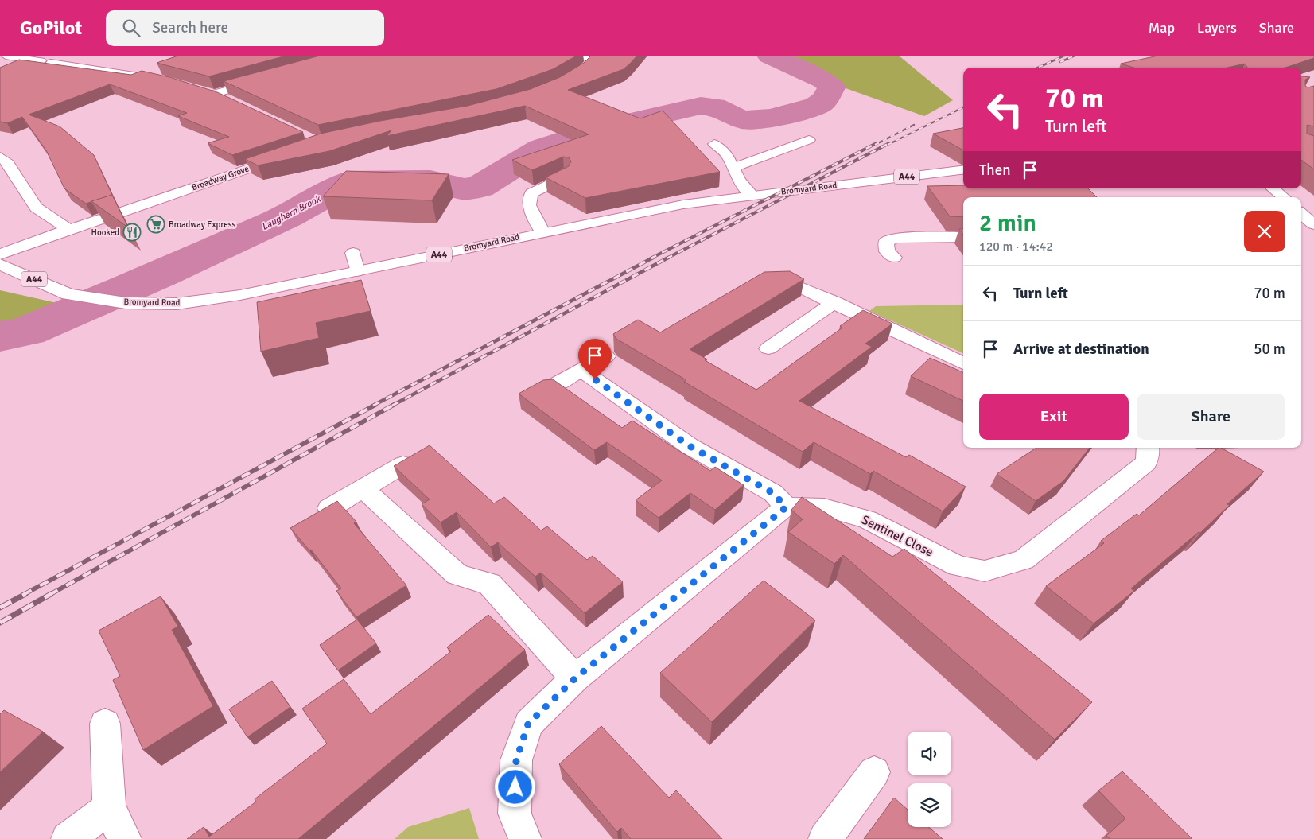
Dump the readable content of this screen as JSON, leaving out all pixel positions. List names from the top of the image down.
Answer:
{
  "streets": {
    "street": [
      "A44",
      "Broadway Grove",
      "Bromyard Road",
      "Sentinel Close"
    ]
  },
  "water": ["Laughern Brook"],
  "places": {
    "supermarket": ["Broadway Express"],
    "restaurant": ["Hooked"]
  },
  "page": {
    "header": "GoPilot",
    "search": "Search here",
    "nav": ["Map", "Layers", "Share"],
    "turn": ["70 m", "Turn left"],
    "then": "Then",
    "heading": ["2 min", "120 m · 14:42"],
    "list": [
      {
        "name": "Turn left",
        "value": "70 m"
      },
      {
        "name": "Arrive at destination",
        "value": "50 m"
      }
    ],
    "buttons": ["Exit", "Share"]
  }
}
